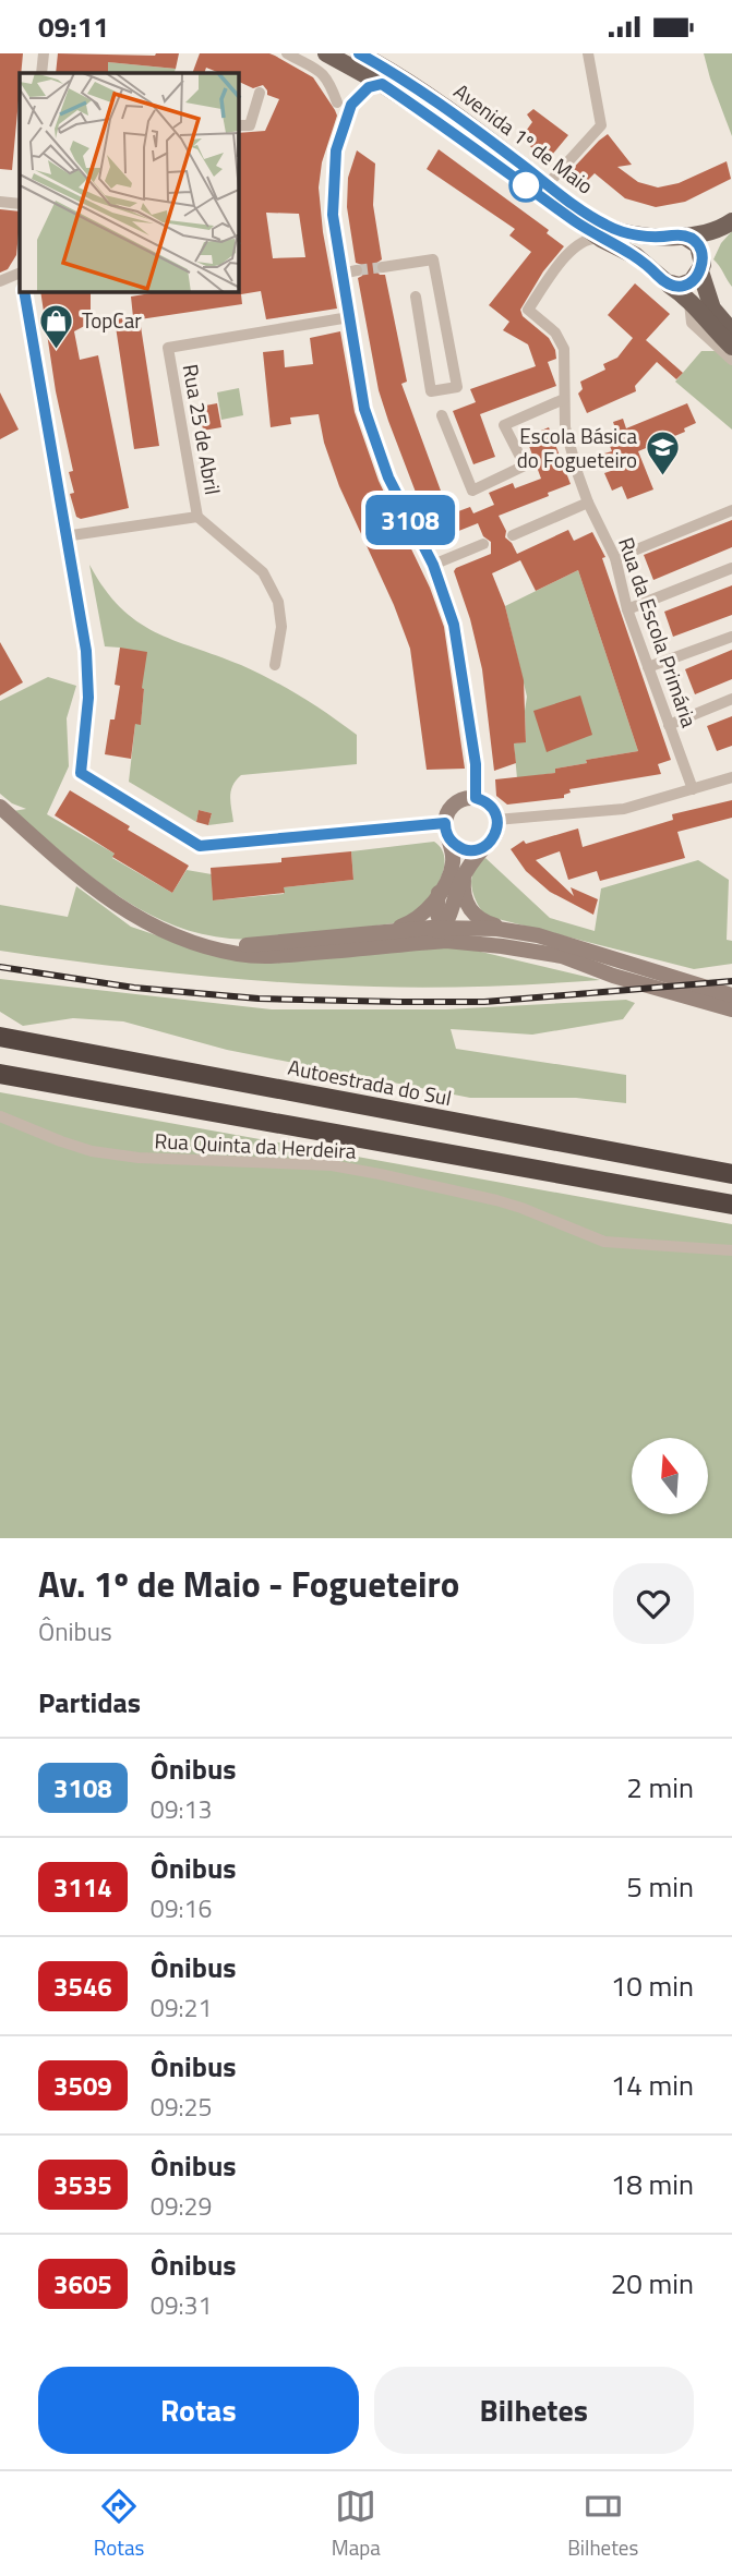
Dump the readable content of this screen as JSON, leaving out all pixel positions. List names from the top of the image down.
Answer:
{
  "streets": {
    "highway": ["Autoestrada do Sul"],
    "main road": ["Avenida 1º de Maio"],
    "street": ["Rua 25 de Abril", "Rua da Escola Primária", "Rua Quinta da Herdeira"]
  },
  "places": {
    "shop": ["TopCar"],
    "school or university": ["Escola Básica do Fogueteiro"]
  },
  "lines": ["bus line 3108"],
  "north": "top",
  "page": {
    "status": "09:11",
    "on_map": "3108",
    "heading": [
      ["Av. 1º de Maio - Fogueteiro", "Ônibus"],
      "Partidas"
    ],
    "list": [
      {
        "mark": "3108",
        "name": "Ônibus",
        "note": "09:13",
        "value": "2 min"
      },
      {
        "mark": "3114",
        "name": "Ônibus",
        "note": "09:16",
        "value": "5 min"
      },
      {
        "mark": "3546",
        "name": "Ônibus",
        "note": "09:21",
        "value": "10 min"
      },
      {
        "mark": "3509",
        "name": "Ônibus",
        "note": "09:25",
        "value": "14 min"
      },
      {
        "mark": "3535",
        "name": "Ônibus",
        "note": "09:29",
        "value": "18 min"
      },
      {
        "mark": "3605",
        "name": "Ônibus",
        "note": "09:31",
        "value": "20 min"
      }
    ],
    "buttons": ["Rotas", "Bilhetes"],
    "tabs": ["Rotas", "Mapa", "Bilhetes"]
  }
}
